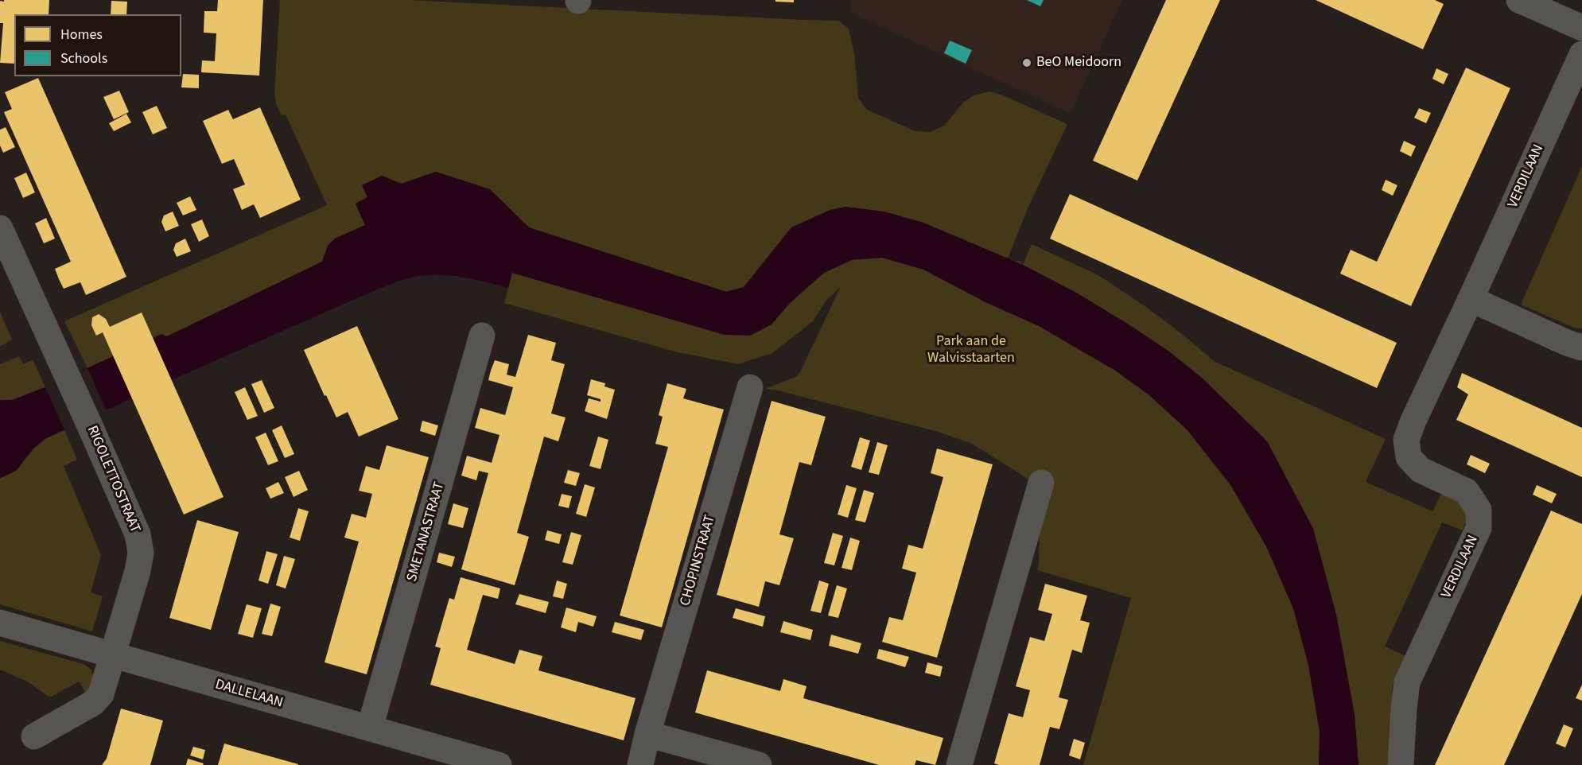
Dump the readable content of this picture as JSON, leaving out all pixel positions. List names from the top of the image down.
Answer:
{
  "streets": {
    "street": [
      "VERDILAAN",
      "RIGOLETTOSTRAAT",
      "SMETANASTRAAT",
      "CHOPINSTRAAT",
      "DALLELAAN"
    ]
  },
  "crossings": [
    ["RIGOLETTOSTRAAT", "DALLELAAN"],
    ["SMETANASTRAAT", "DALLELAAN"]
  ],
  "parks": ["Park aan de Walvisstaarten"],
  "places": ["BeO Meidoorn"],
  "legend": ["Homes", "Schools"]
}
